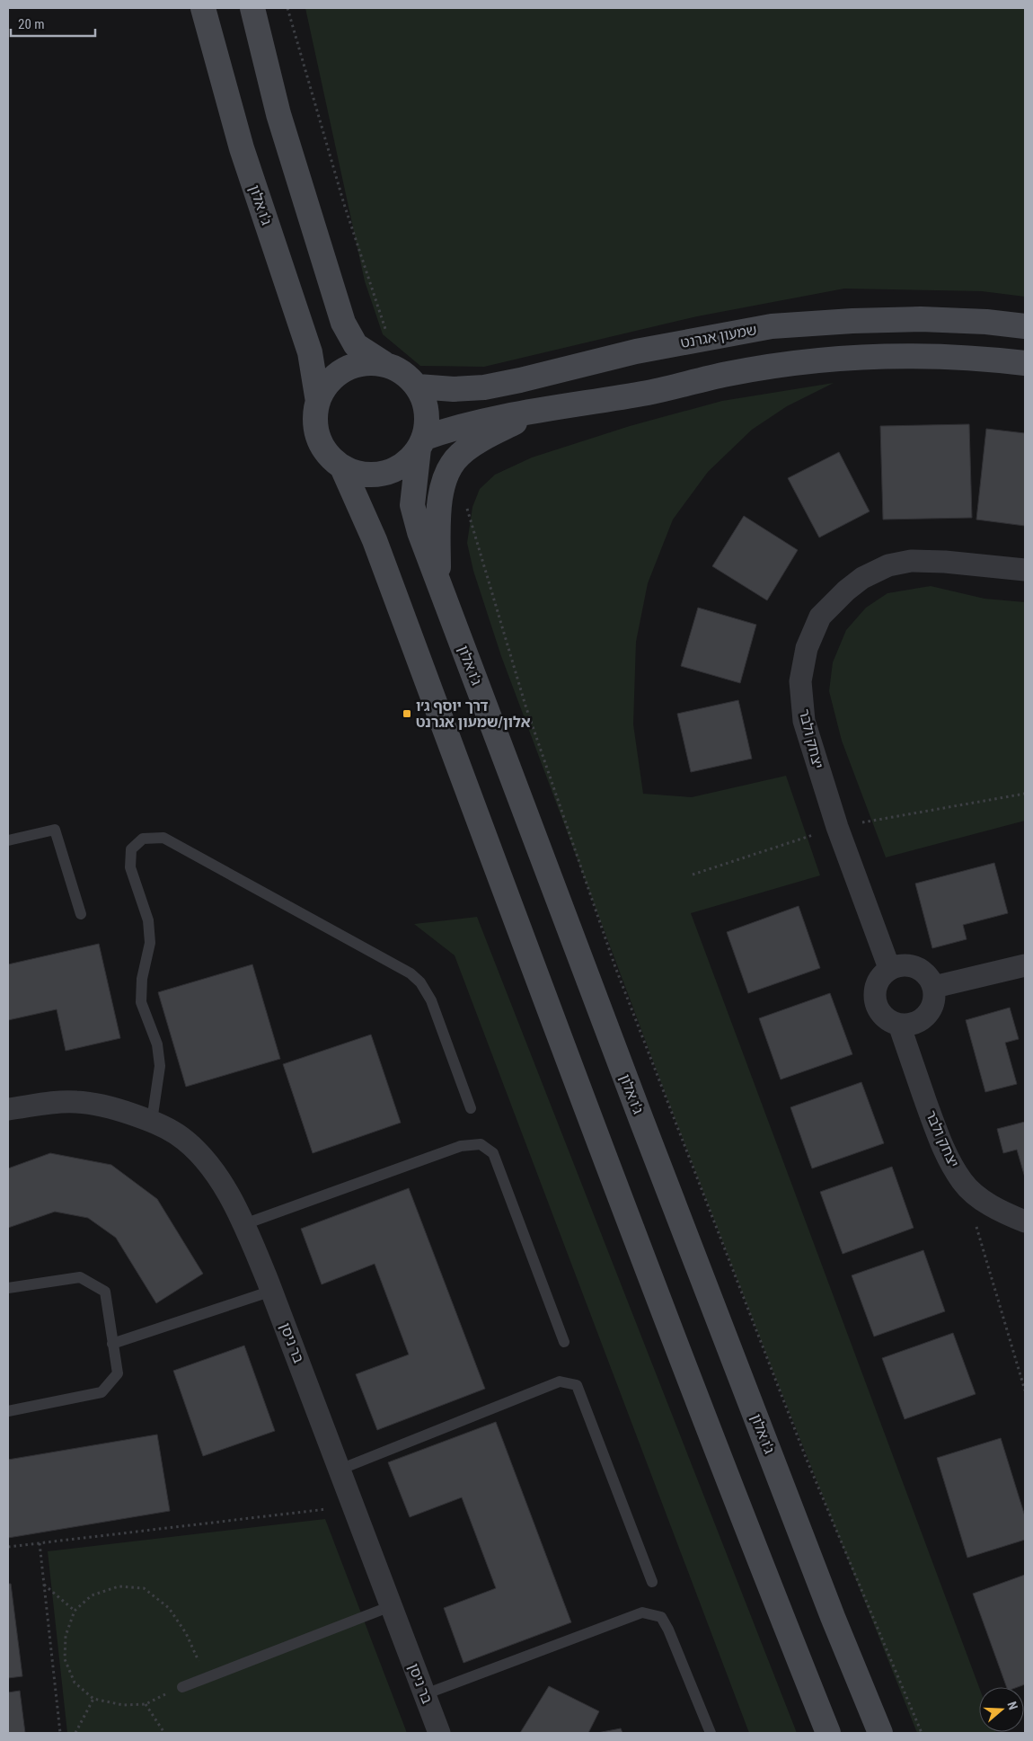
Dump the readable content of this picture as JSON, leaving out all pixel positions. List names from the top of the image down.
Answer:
{
  "streets": {
    "main road": ["ג'ו אלון", "שמעון אגרנט"],
    "street": ["יצחק ולבר", "בר ניסן"]
  },
  "crossings": [
    ["ג'ו אלון", "שמעון אגרנט"]
  ],
  "places": {
    "transit": ["דרך יוסף ג׳ו אלון/שמעון אגרנט"]
  },
  "scale_bar": "20 m",
  "north": "right"
}
